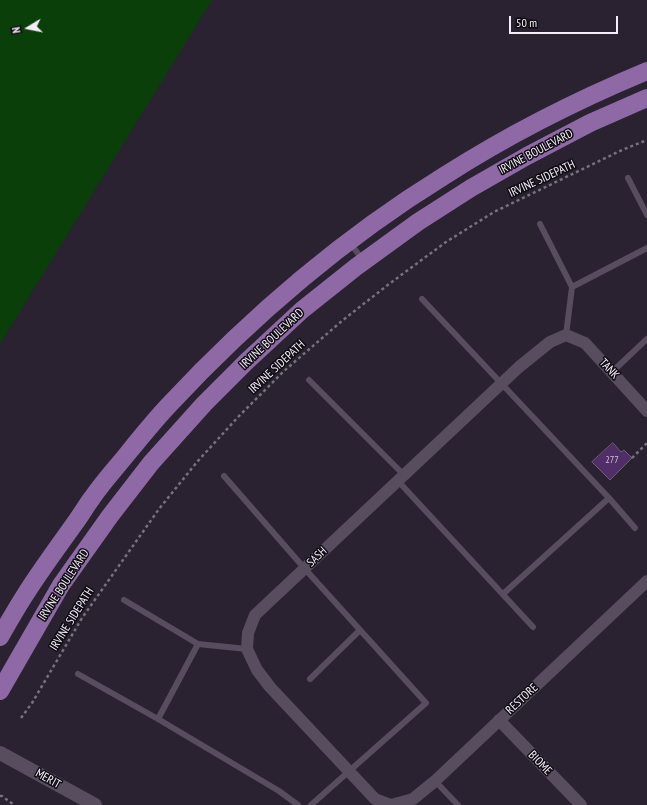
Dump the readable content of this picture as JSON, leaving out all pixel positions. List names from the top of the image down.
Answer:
{
  "streets": {
    "main road": ["IRVINE BOULEVARD"],
    "street": [
      "TANK",
      "SASH",
      "RESTORE",
      "BIOME",
      "MERIT"
    ],
    "path": ["IRVINE SIDEPATH"]
  },
  "crossings": [
    ["TANK", "SASH"],
    ["RESTORE", "BIOME"]
  ],
  "house_numbers": ["277"],
  "scale_bar": "50 m",
  "north": "left"
}
